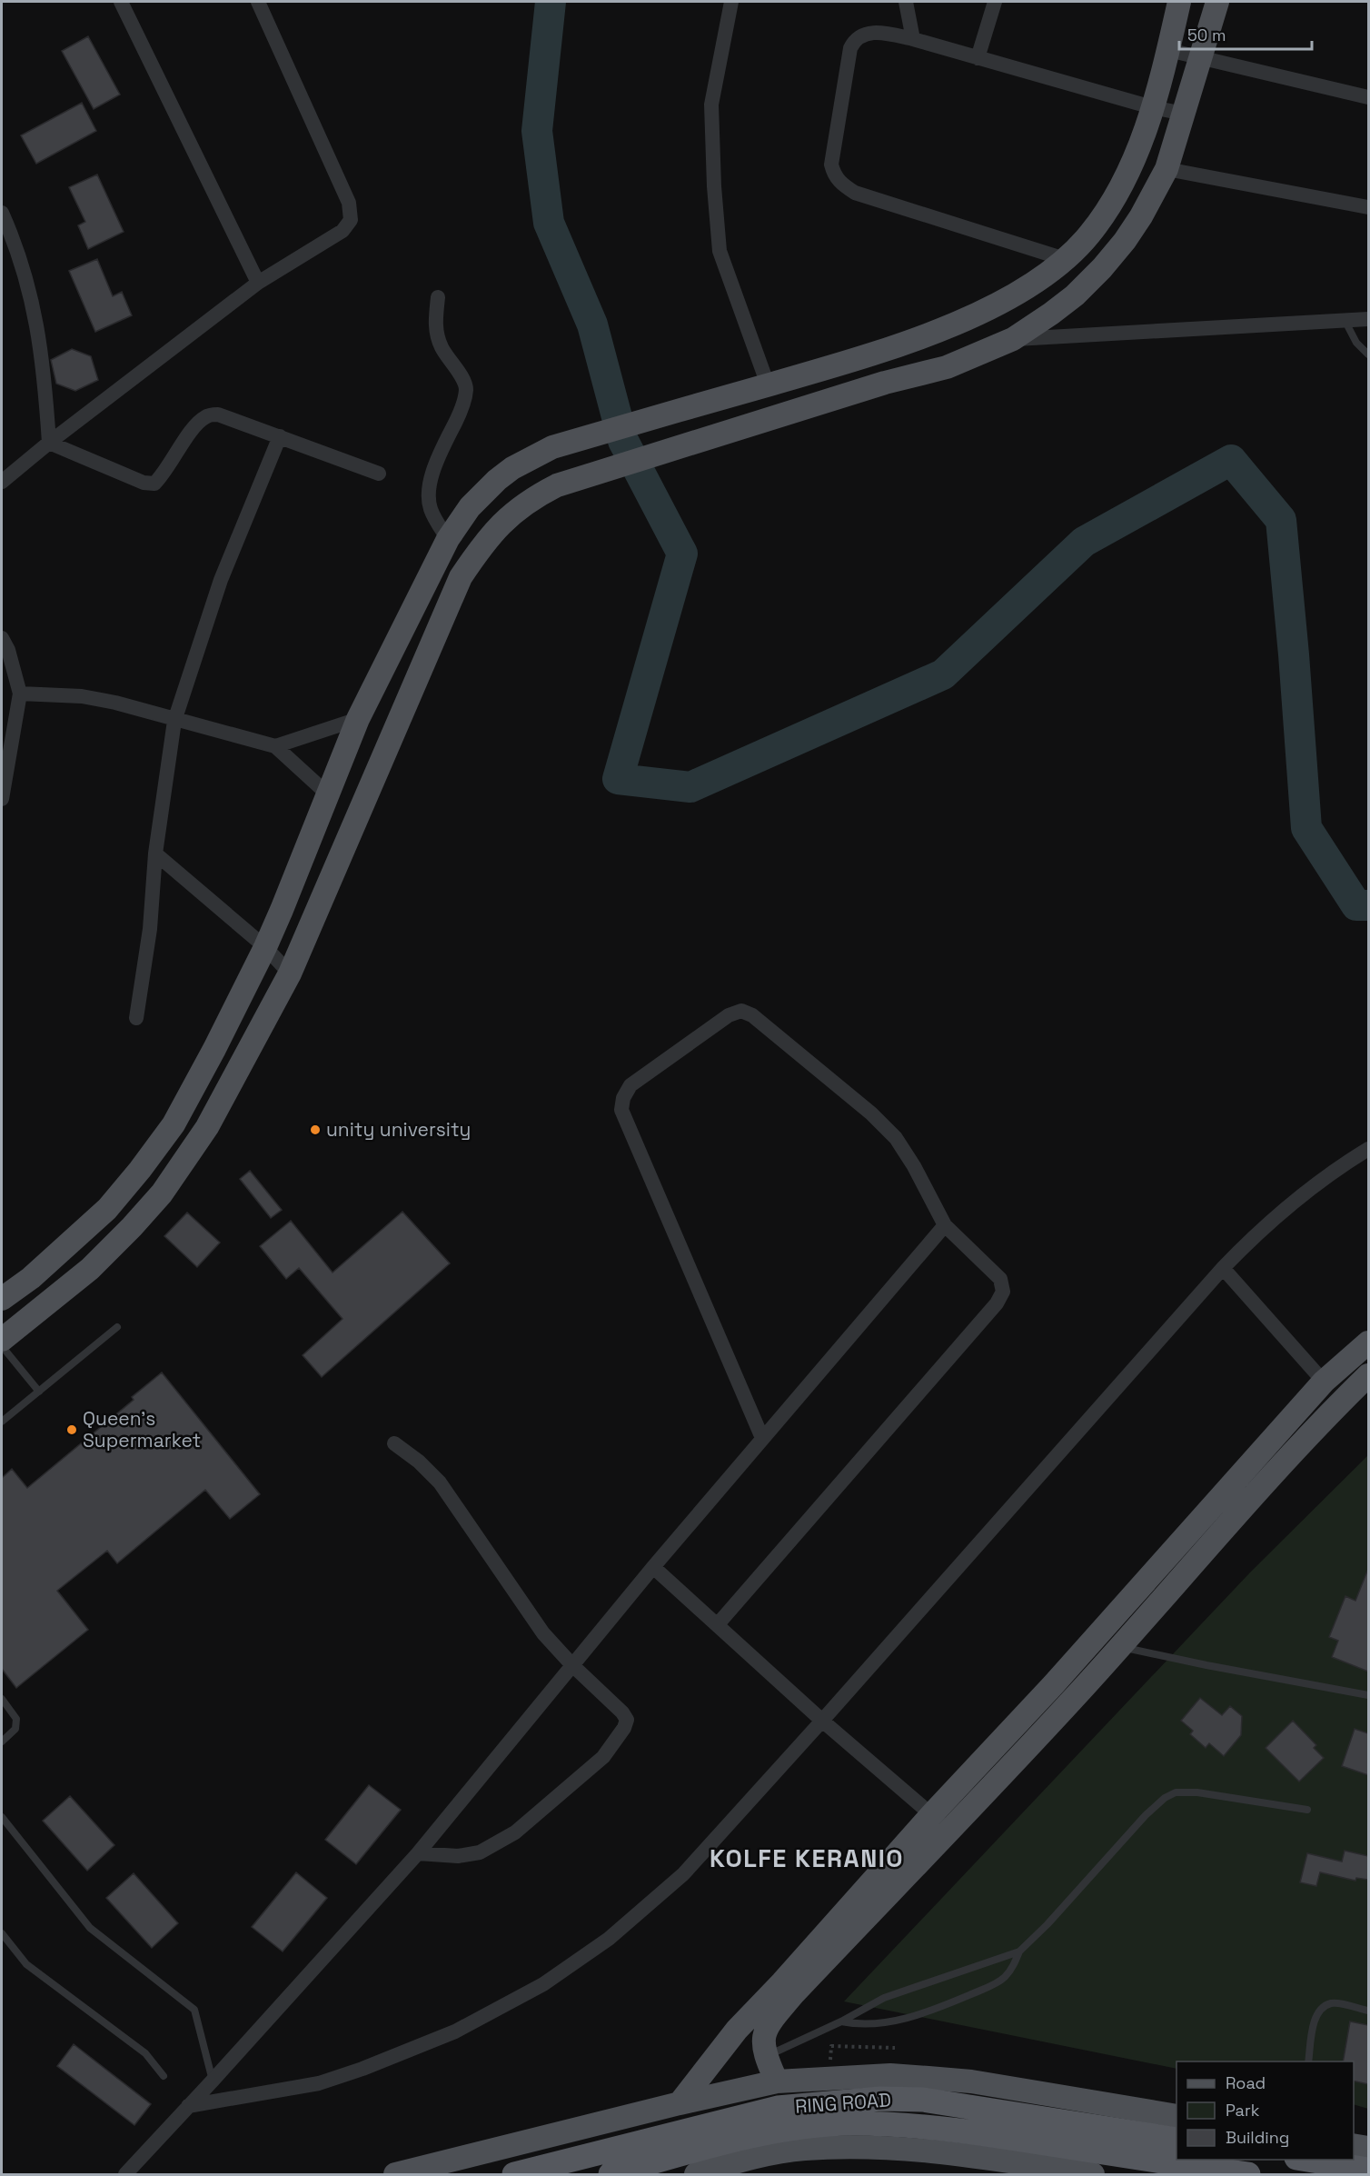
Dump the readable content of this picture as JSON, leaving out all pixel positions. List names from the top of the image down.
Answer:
{
  "streets": {
    "highway": ["RING ROAD"]
  },
  "districts": ["KOLFE KERANIO"],
  "places": ["unity university", "Queen's Supermarket"],
  "legend": ["Road", "Park", "Building"],
  "scale_bar": "50 m"
}
